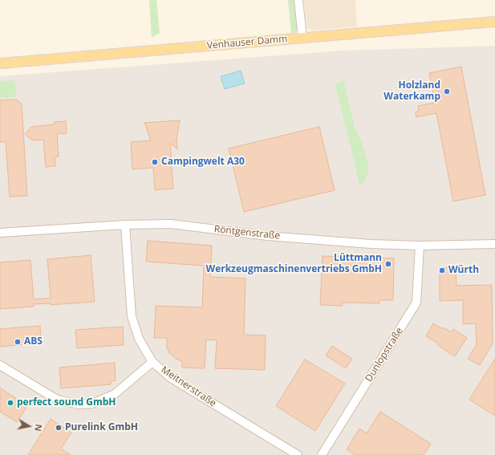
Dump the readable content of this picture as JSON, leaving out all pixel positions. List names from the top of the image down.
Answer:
{
  "streets": {
    "main road": ["Venhauser Damm"],
    "street": ["Röntgenstraße", "Dunlopstraße", "Meitnerstraße"]
  },
  "crossings": [
    ["Röntgenstraße", "Dunlopstraße"],
    ["Röntgenstraße", "Meitnerstraße"]
  ],
  "places": [
    "Holzland Waterkamp",
    "Campingwelt A30",
    "Lüttmann Werkzeugmaschinenvertriebs GmbH",
    "Würth",
    "ABS",
    "perfect sound GmbH",
    "Purelink GmbH"
  ],
  "north": "right"
}
